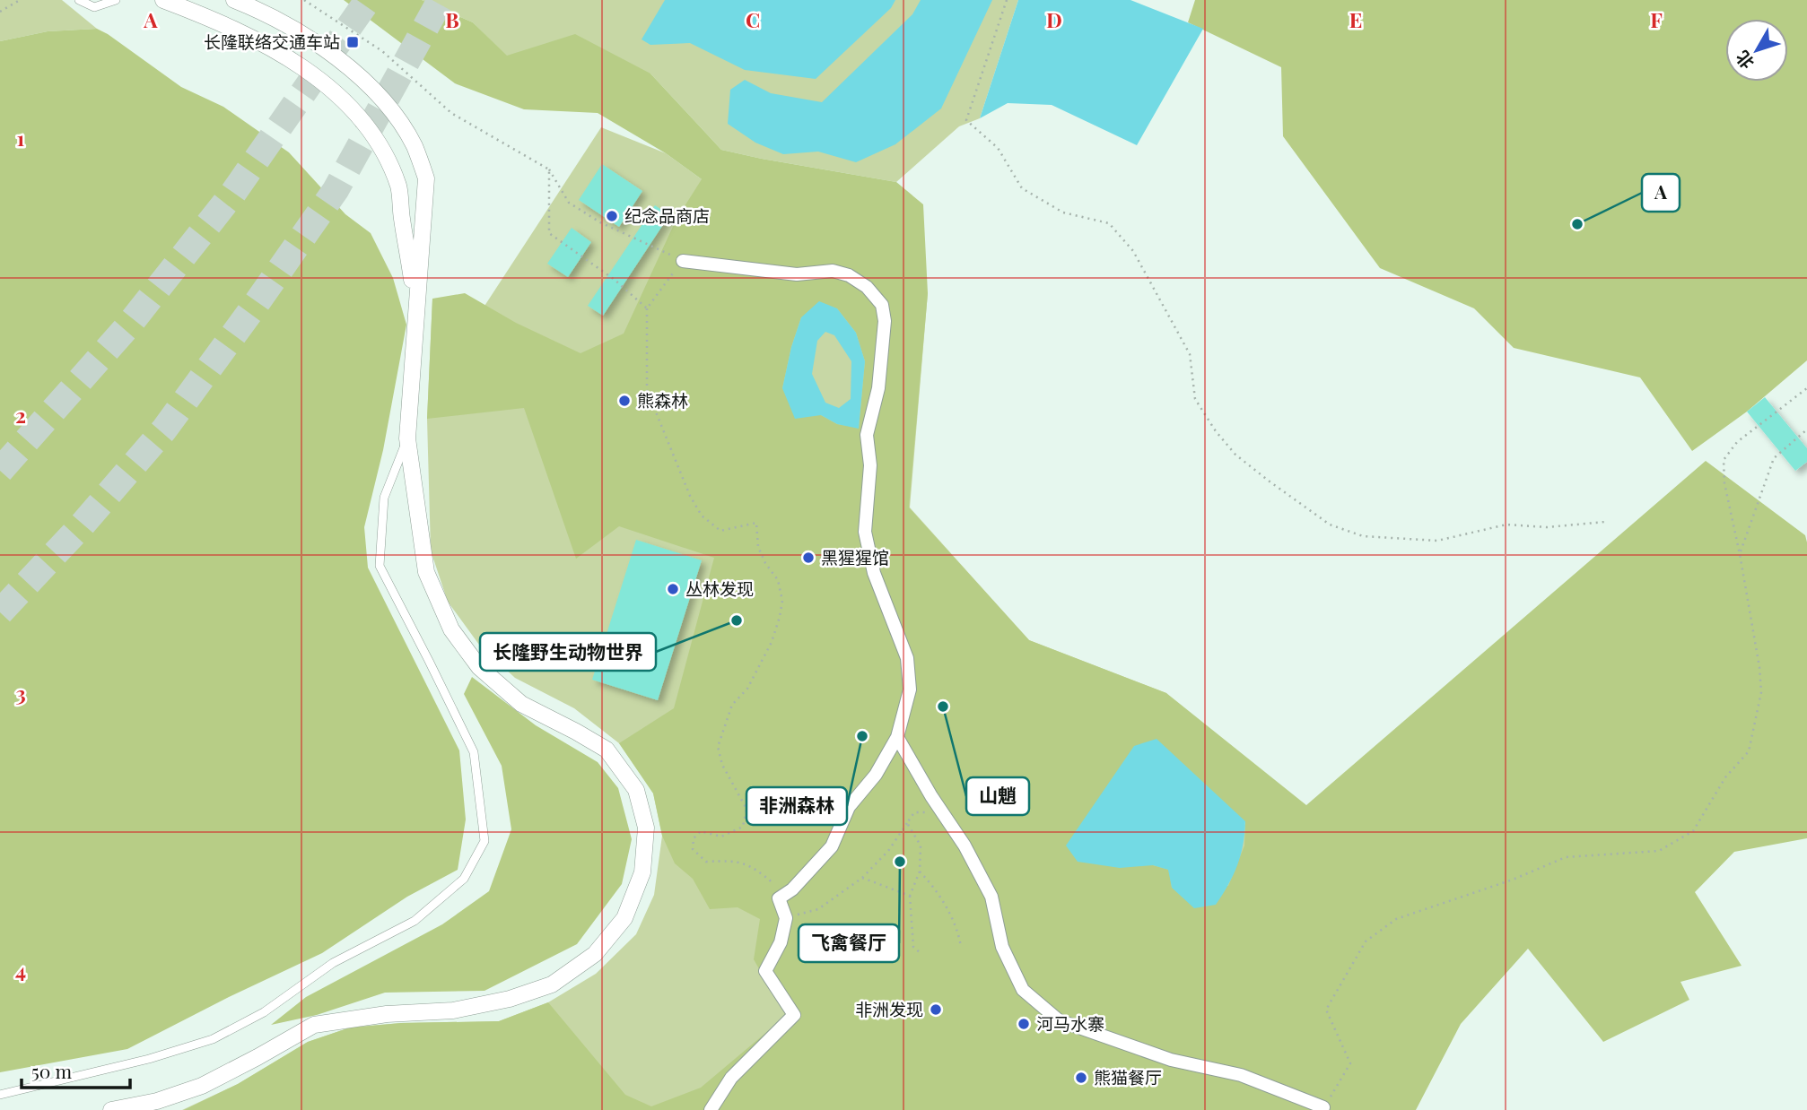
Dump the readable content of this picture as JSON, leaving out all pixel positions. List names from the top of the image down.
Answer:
{
  "places": {
    "transit": ["长隆联络交通车站"],
    "other": [
      "纪念品商店",
      "A",
      "熊森林",
      "黑猩猩馆",
      "丛林发现",
      "长隆野生动物世界",
      "山魈",
      "非洲森林",
      "飞禽餐厅",
      "非洲发现",
      "河马水寨",
      "熊猫餐厅"
    ]
  },
  "scale_bar": "50 m",
  "north": "bottom left",
  "grid": {
    "columns": [
      "A",
      "B",
      "C",
      "D",
      "E",
      "F"
    ],
    "rows": [
      "1",
      "2",
      "3",
      "4"
    ]
  }
}
